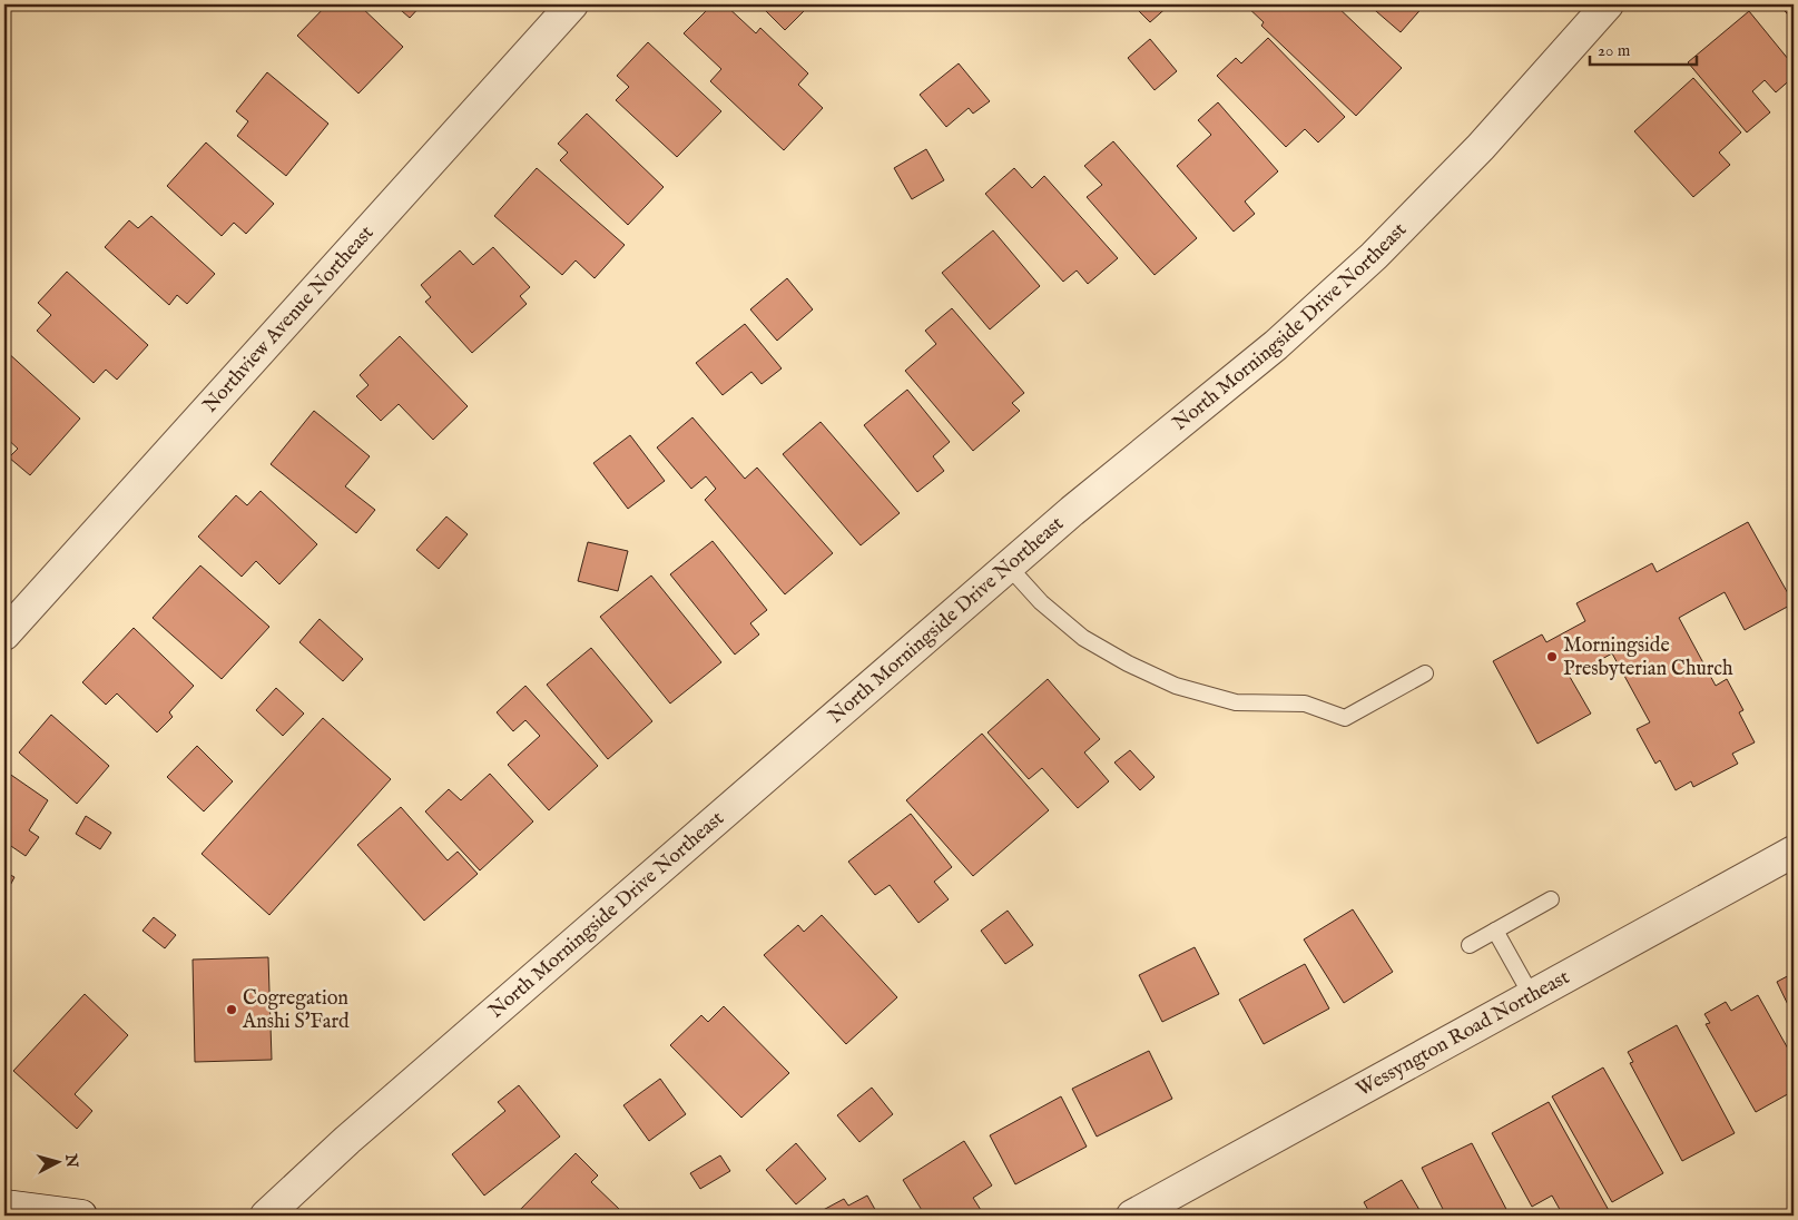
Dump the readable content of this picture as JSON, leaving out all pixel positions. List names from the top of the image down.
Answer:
{
  "streets": {
    "street": ["Northview Avenue Northeast", "North Morningside Drive Northeast", "Wessyngton Road Northeast"]
  },
  "places": ["Morningside Presbyterian Church", "Cogregation Anshi S'Fard"],
  "scale_bar": "20 m",
  "north": "right"
}
